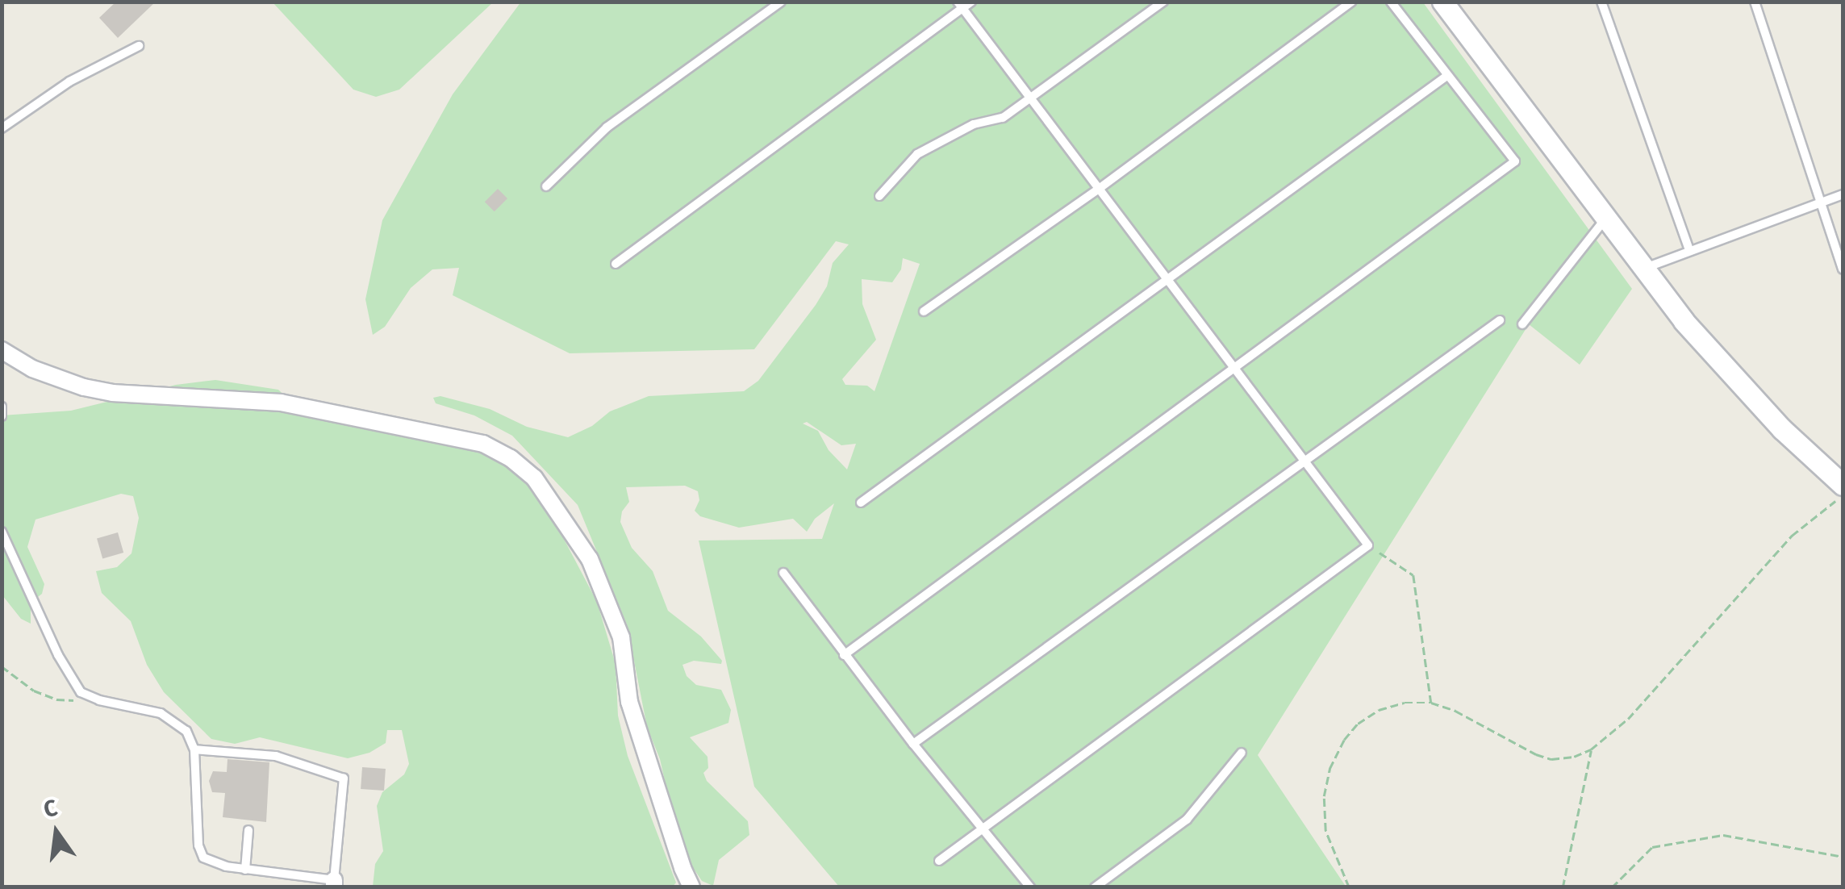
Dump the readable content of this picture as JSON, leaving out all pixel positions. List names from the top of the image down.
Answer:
{
  "north": "top"
}
